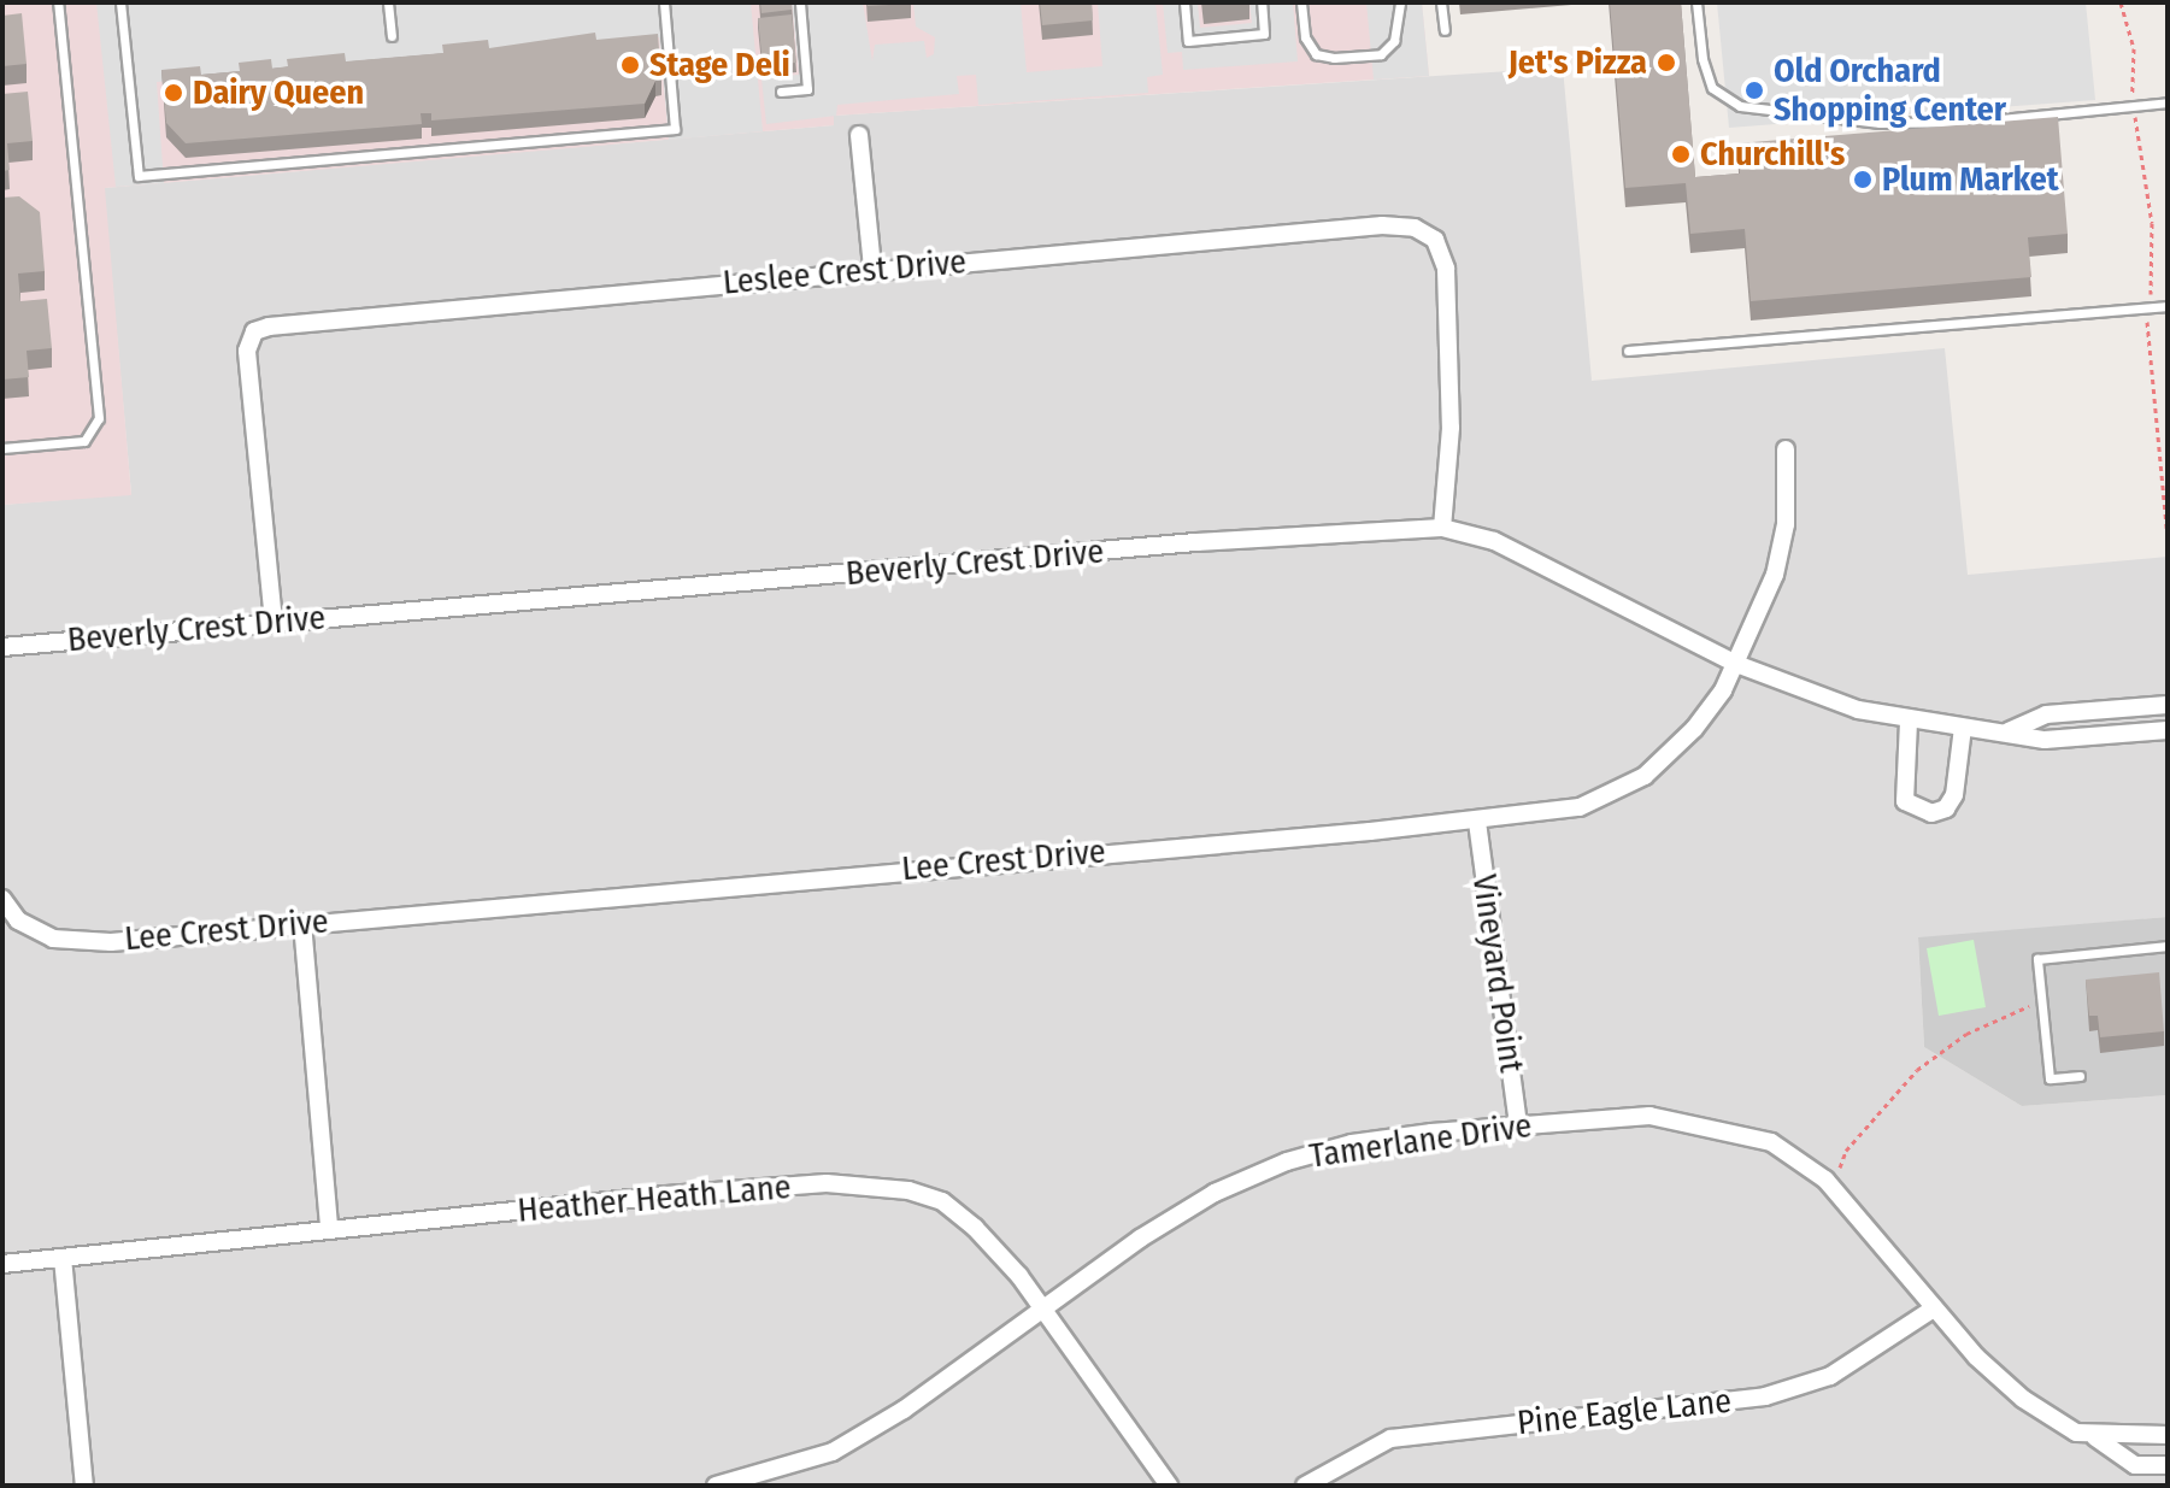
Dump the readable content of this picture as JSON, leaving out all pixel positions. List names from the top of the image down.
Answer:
{
  "streets": {
    "street": [
      "Leslee Crest Drive",
      "Beverly Crest Drive",
      "Lee Crest Drive",
      "Vineyard Point",
      "Tamerlane Drive",
      "Heather Heath Lane",
      "Pine Eagle Lane"
    ]
  },
  "crossings": [
    ["Leslee Crest Drive", "Beverly Crest Drive"],
    ["Beverly Crest Drive", "Lee Crest Drive"],
    ["Lee Crest Drive", "Vineyard Point"],
    ["Vineyard Point", "Tamerlane Drive"],
    ["Tamerlane Drive", "Heather Heath Lane"],
    ["Tamerlane Drive", "Pine Eagle Lane"]
  ],
  "places": [
    "Jet's Pizza",
    "Stage Deli",
    "Old Orchard Shopping Center",
    "Dairy Queen",
    "Churchill's",
    "Plum Market"
  ]
}
